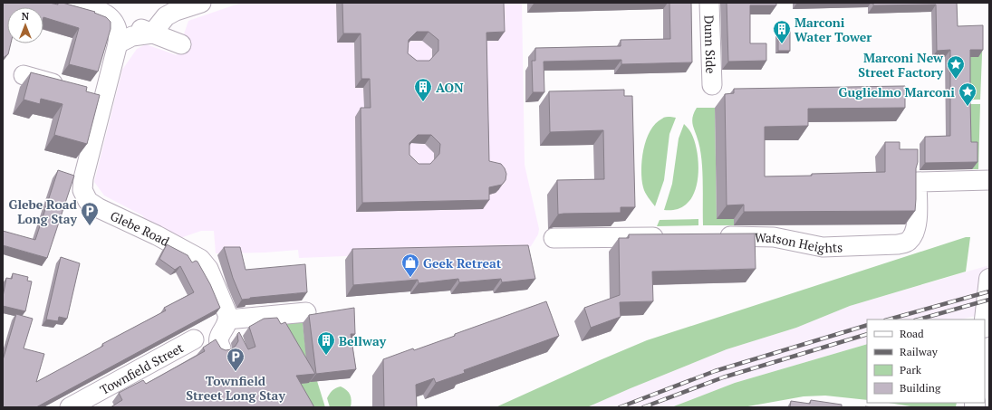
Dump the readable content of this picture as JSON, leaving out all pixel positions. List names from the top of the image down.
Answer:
{
  "streets": {
    "street": [
      "Dunn Side",
      "Glebe Road",
      "Watson Heights",
      "Townfield Street"
    ]
  },
  "places": {
    "building": ["Marconi Water Tower", "AON", "Bellway"],
    "place": ["Marconi New Street Factory", "Guglielmo Marconi"],
    "parking": ["Glebe Road Long Stay", "Townfield Street Long Stay"],
    "shop": ["Geek Retreat"]
  },
  "legend": [
    "Road",
    "Railway",
    "Park",
    "Building"
  ],
  "north": "top"
}
